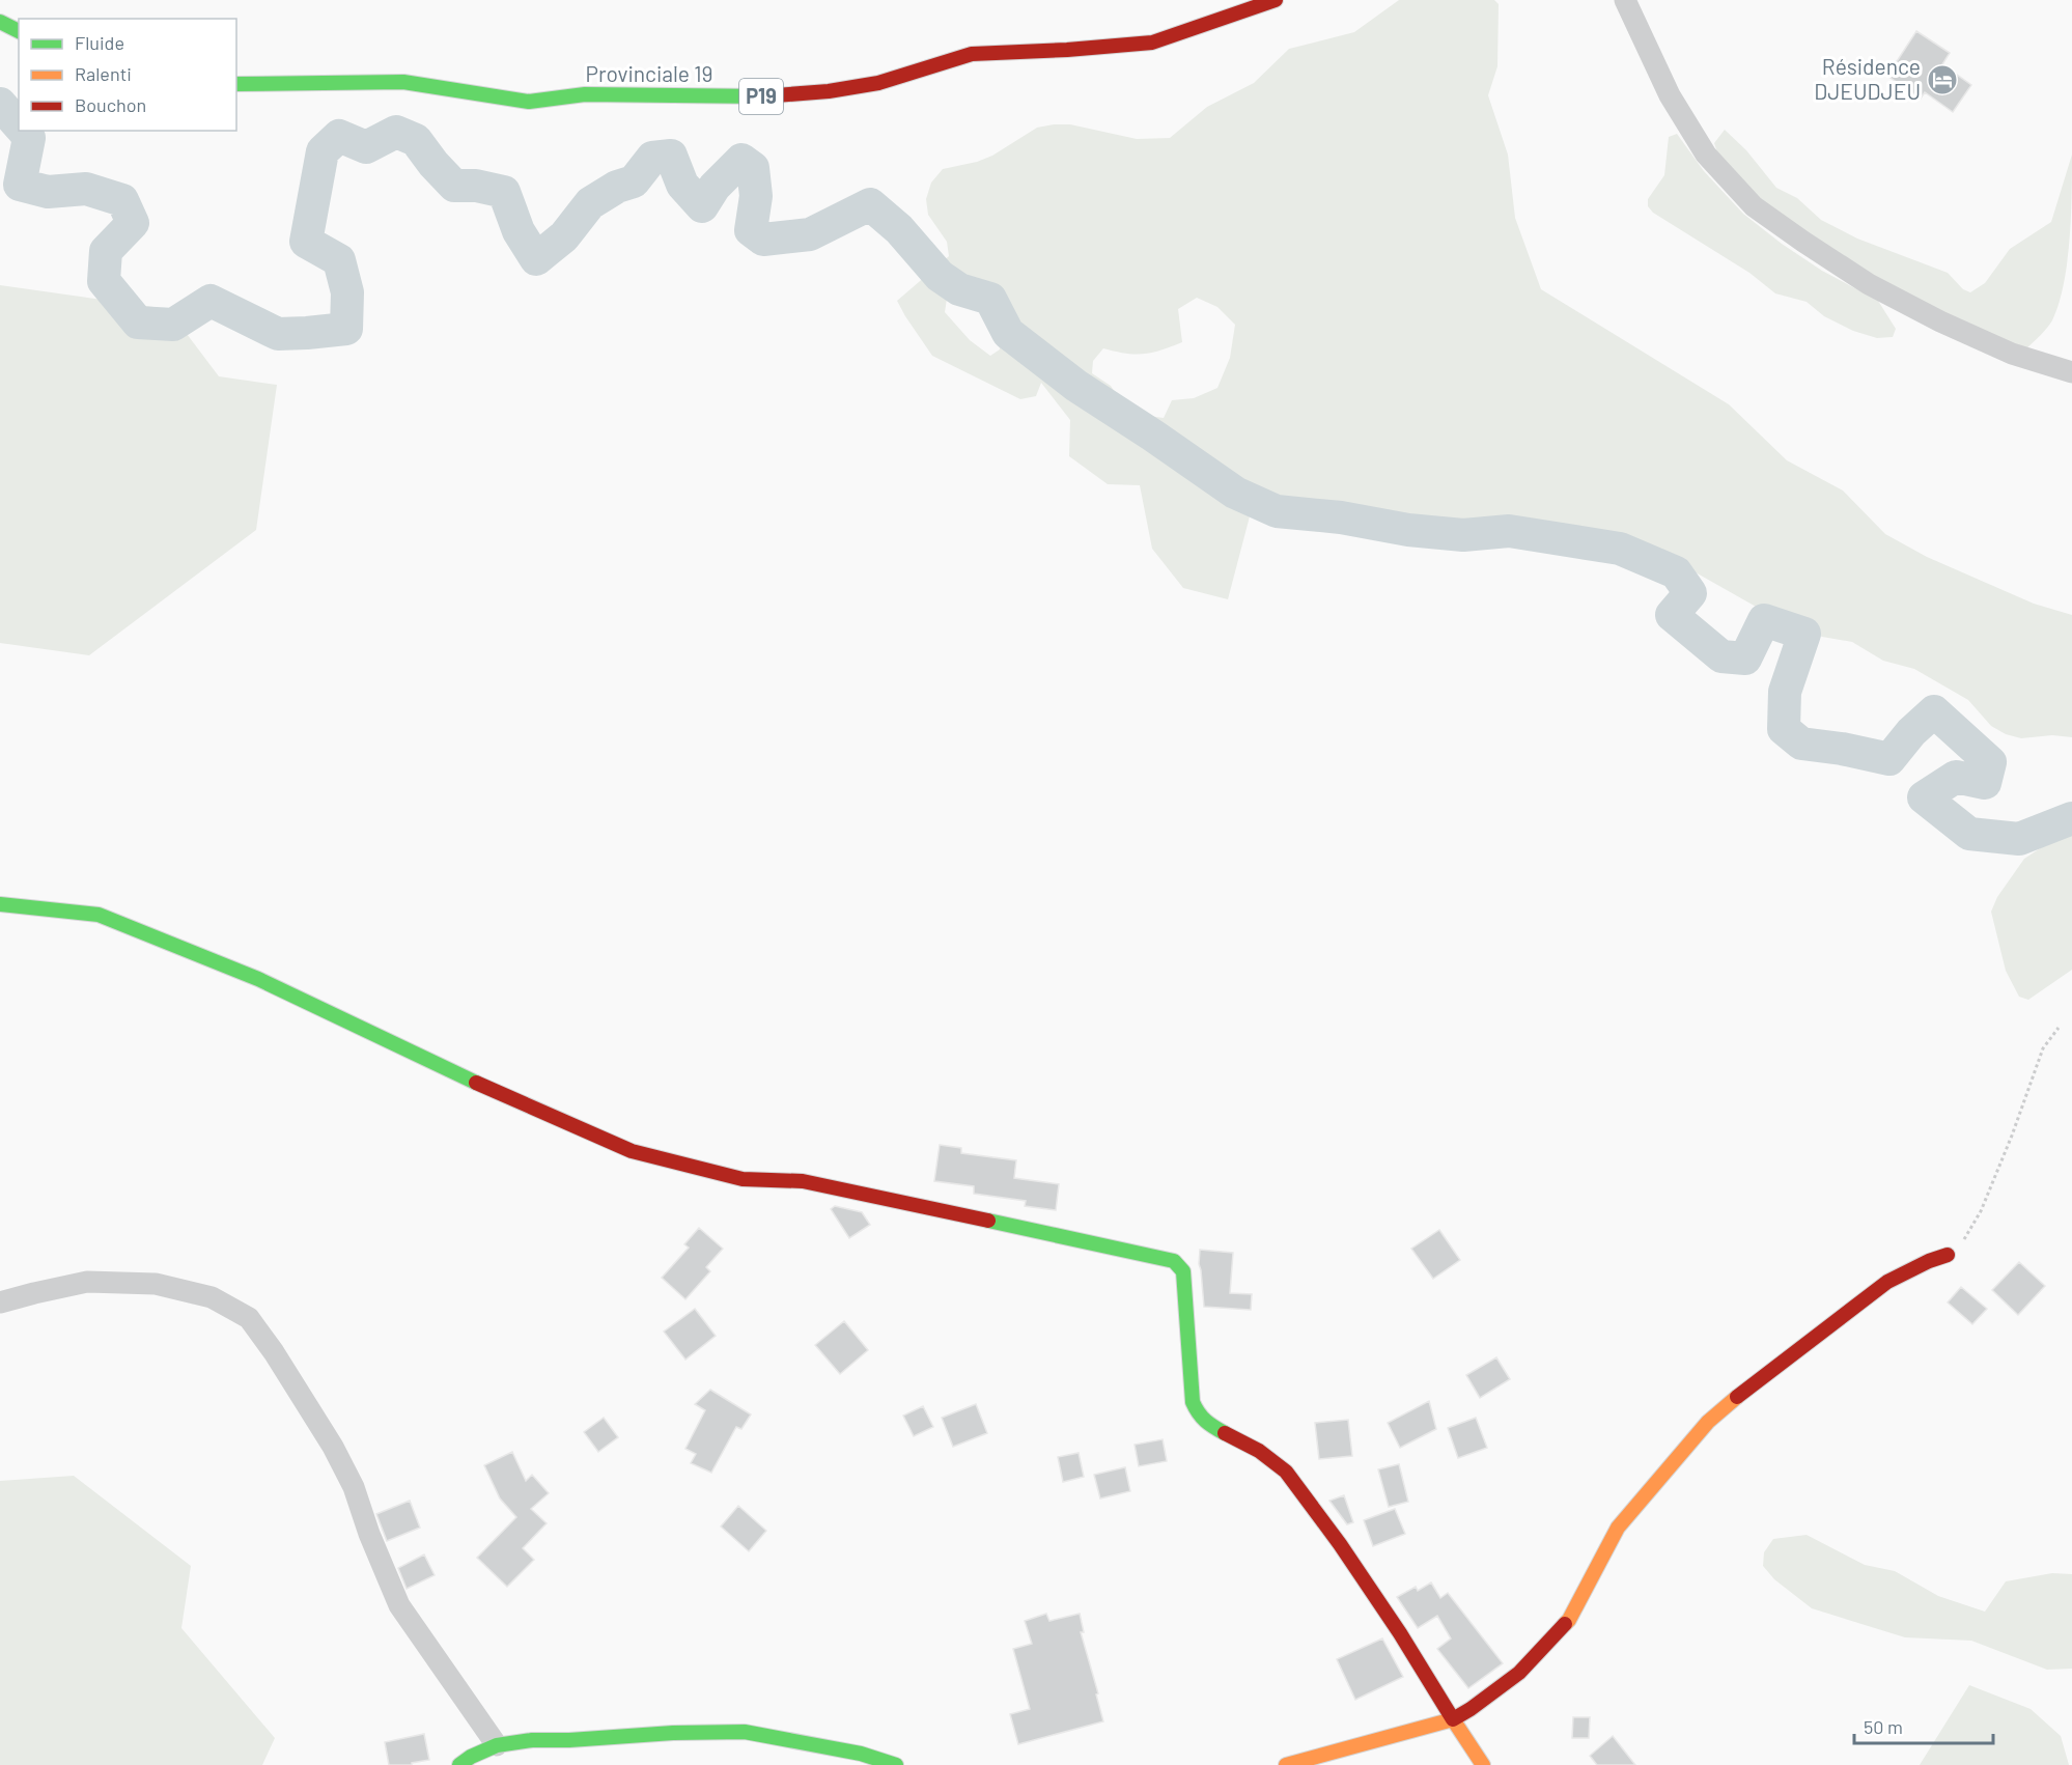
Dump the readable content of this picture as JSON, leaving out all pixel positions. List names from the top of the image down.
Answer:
{
  "streets": {
    "street": ["Provinciale 19", "P19"]
  },
  "places": {
    "hotel": ["Résidence DJEUDJEU"]
  },
  "legend": ["Fluide", "Ralenti", "Bouchon"],
  "scale_bar": "50 m"
}
